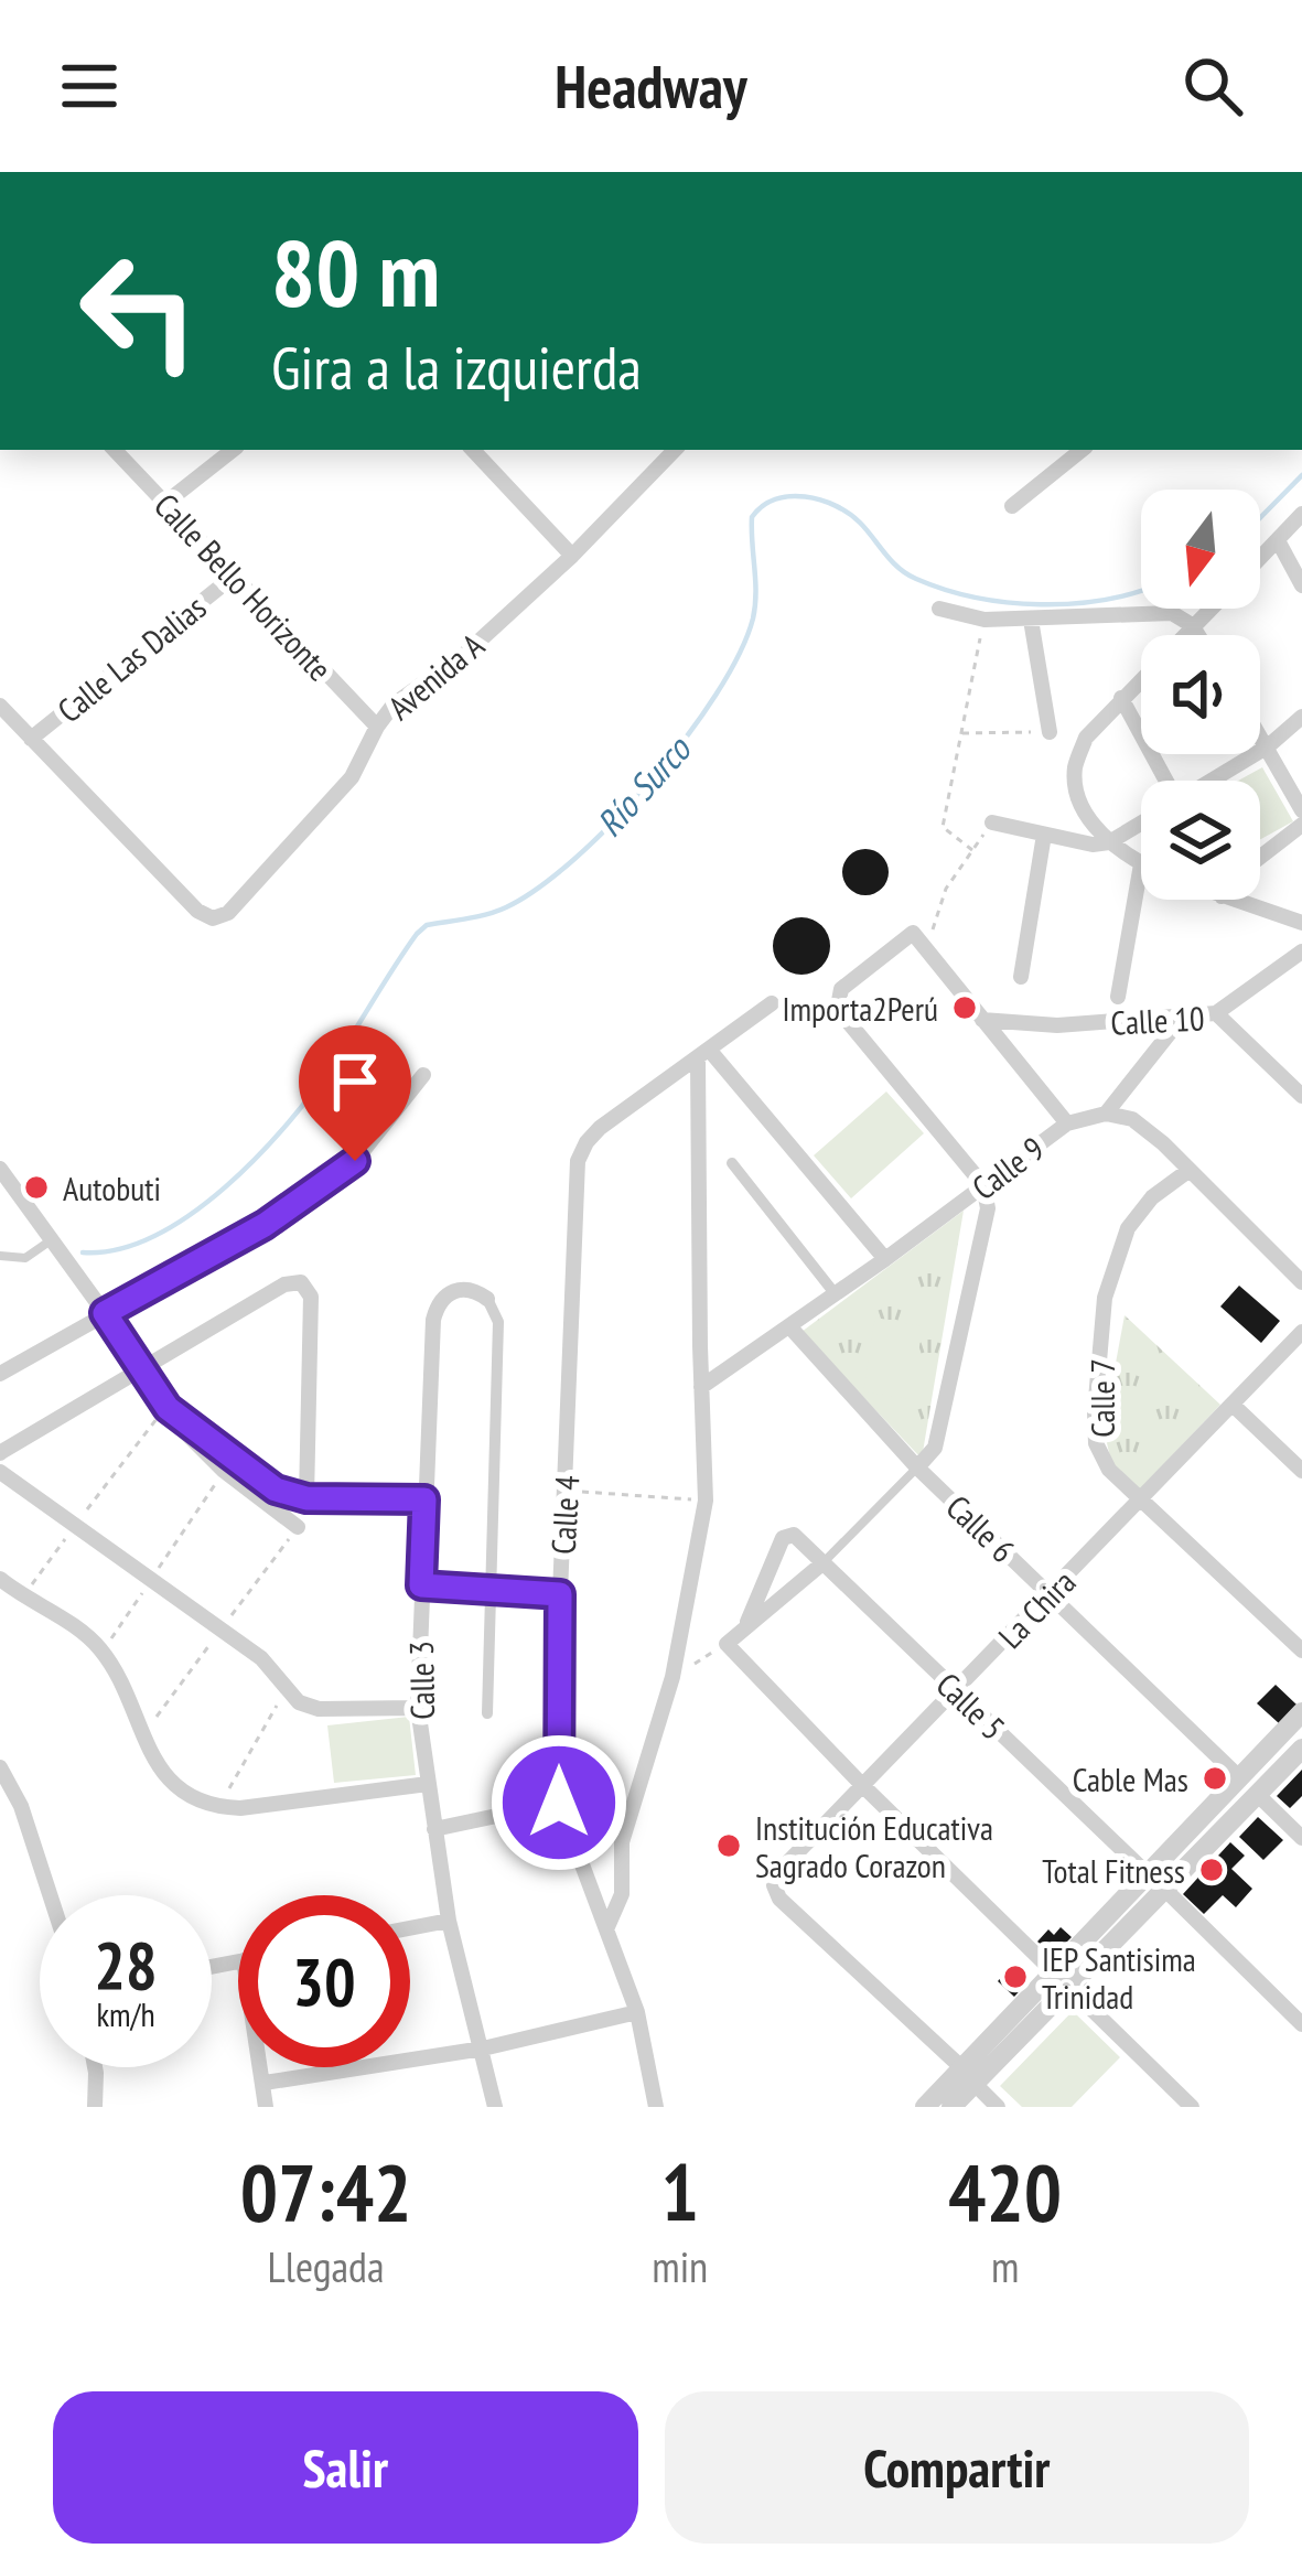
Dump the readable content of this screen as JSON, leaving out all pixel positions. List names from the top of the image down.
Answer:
{
  "streets": {
    "street": [
      "Calle Bello Horizonte",
      "Calle Las Dalias",
      "Avenida A",
      "Calle 10",
      "Calle 9",
      "Calle 7",
      "Calle 4",
      "Calle 6",
      "La Chira",
      "Calle 3",
      "Calle 5"
    ]
  },
  "crossings": [
    ["Calle Bello Horizonte", "Calle Las Dalias"],
    ["Calle Bello Horizonte", "Avenida A"],
    ["Calle Las Dalias", "Avenida A"],
    ["Calle 9", "Calle 6"],
    ["Calle 7", "La Chira"],
    ["Calle 6", "La Chira"],
    ["La Chira", "Calle 5"]
  ],
  "water": ["Río Surco"],
  "places": [
    "Importa2Perú",
    "Autobuti",
    "Cable Mas",
    "Institución Educativa Sagrado Corazon",
    "Total Fitness",
    "IEP Santisima Trinidad"
  ],
  "north": "bottom",
  "page": {
    "header": "Headway",
    "turn": ["80 m", "Gira a la izquierda"],
    "speed": "28 km/h",
    "limit": "30",
    "eta": [
      "07:42",
      "Llegada",
      "1",
      "min",
      "420",
      "m"
    ],
    "buttons": ["Salir", "Compartir"]
  }
}
